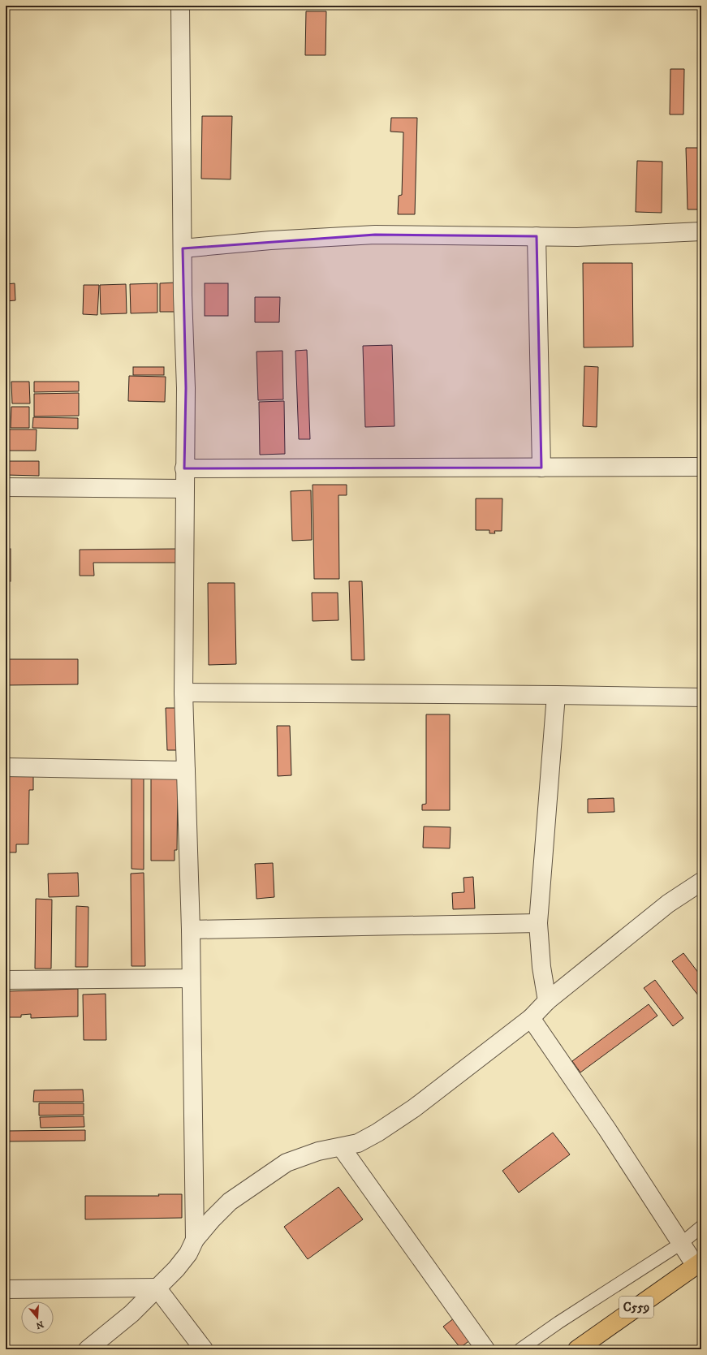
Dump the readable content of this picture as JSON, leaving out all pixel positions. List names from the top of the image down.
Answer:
{
  "streets": {
    "main road": ["C559"]
  },
  "north": "bottom"
}
